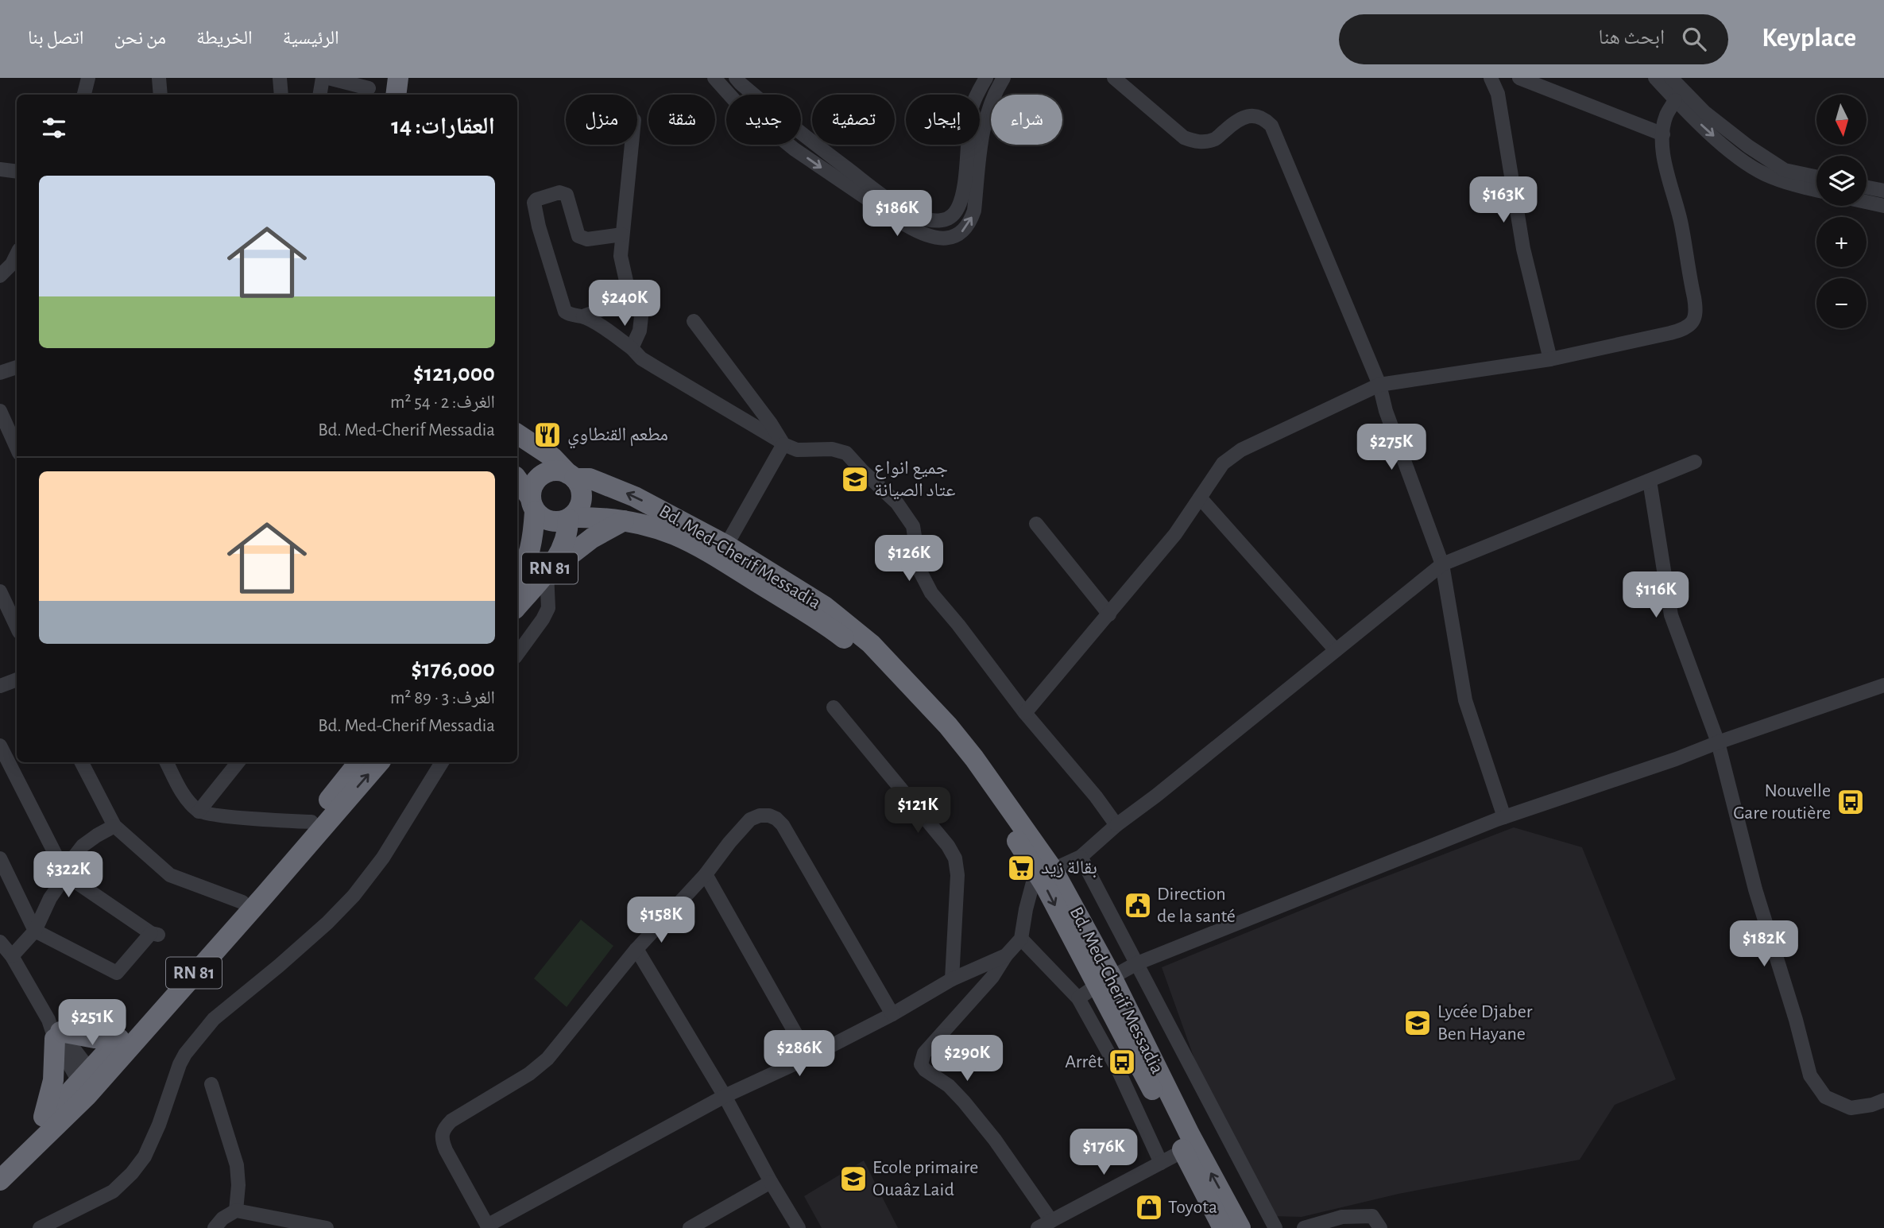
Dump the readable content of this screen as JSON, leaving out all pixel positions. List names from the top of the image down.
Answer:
{
  "streets": {
    "highway": ["Bd. Med-Cherif Messadia", "RN 81"]
  },
  "crossings": [
    ["Bd. Med-Cherif Messadia", "RN 81"]
  ],
  "places": {
    "restaurant": ["مطعم القنطاوي"],
    "school or university": ["جميع انواع عتاد الصيانة", "Lycée Djaber Ben Hayane", "Ecole primaire Ouaâz Laid"],
    "bus stop": ["Nouvelle Gare routière", "Arrêt"],
    "supermarket": ["بقالة زيد"],
    "public building": ["Direction de la santé"],
    "shop": ["Toyota"]
  },
  "north": "bottom",
  "page": {
    "header": "Keyplace",
    "search": "ابحث هنا",
    "nav": [
      "الرئيسية",
      "الخريطة",
      "من نحن",
      "اتصل بنا"
    ],
    "map_buttons": ["+", "−"],
    "chip": [
      "شراء",
      "إيجار",
      "تصفية",
      "جديد",
      "شقة",
      "منزل"
    ],
    "heading": "العقارات: 14",
    "list": [
      {
        "name": "$121,000",
        "note": "الغرف: 2 · 54 m² · Bd. Med-Cherif Messadia"
      },
      {
        "name": "$176,000",
        "note": "الغرف: 3 · 89 m² · Bd. Med-Cherif Messadia"
      }
    ],
    "price": [
      "$163K",
      "$186K",
      "$240K",
      "$275K",
      "$126K",
      "$116K",
      "$121K",
      "$322K",
      "$158K",
      "$182K",
      "$251K",
      "$286K",
      "$290K",
      "$176K"
    ]
  }
}
